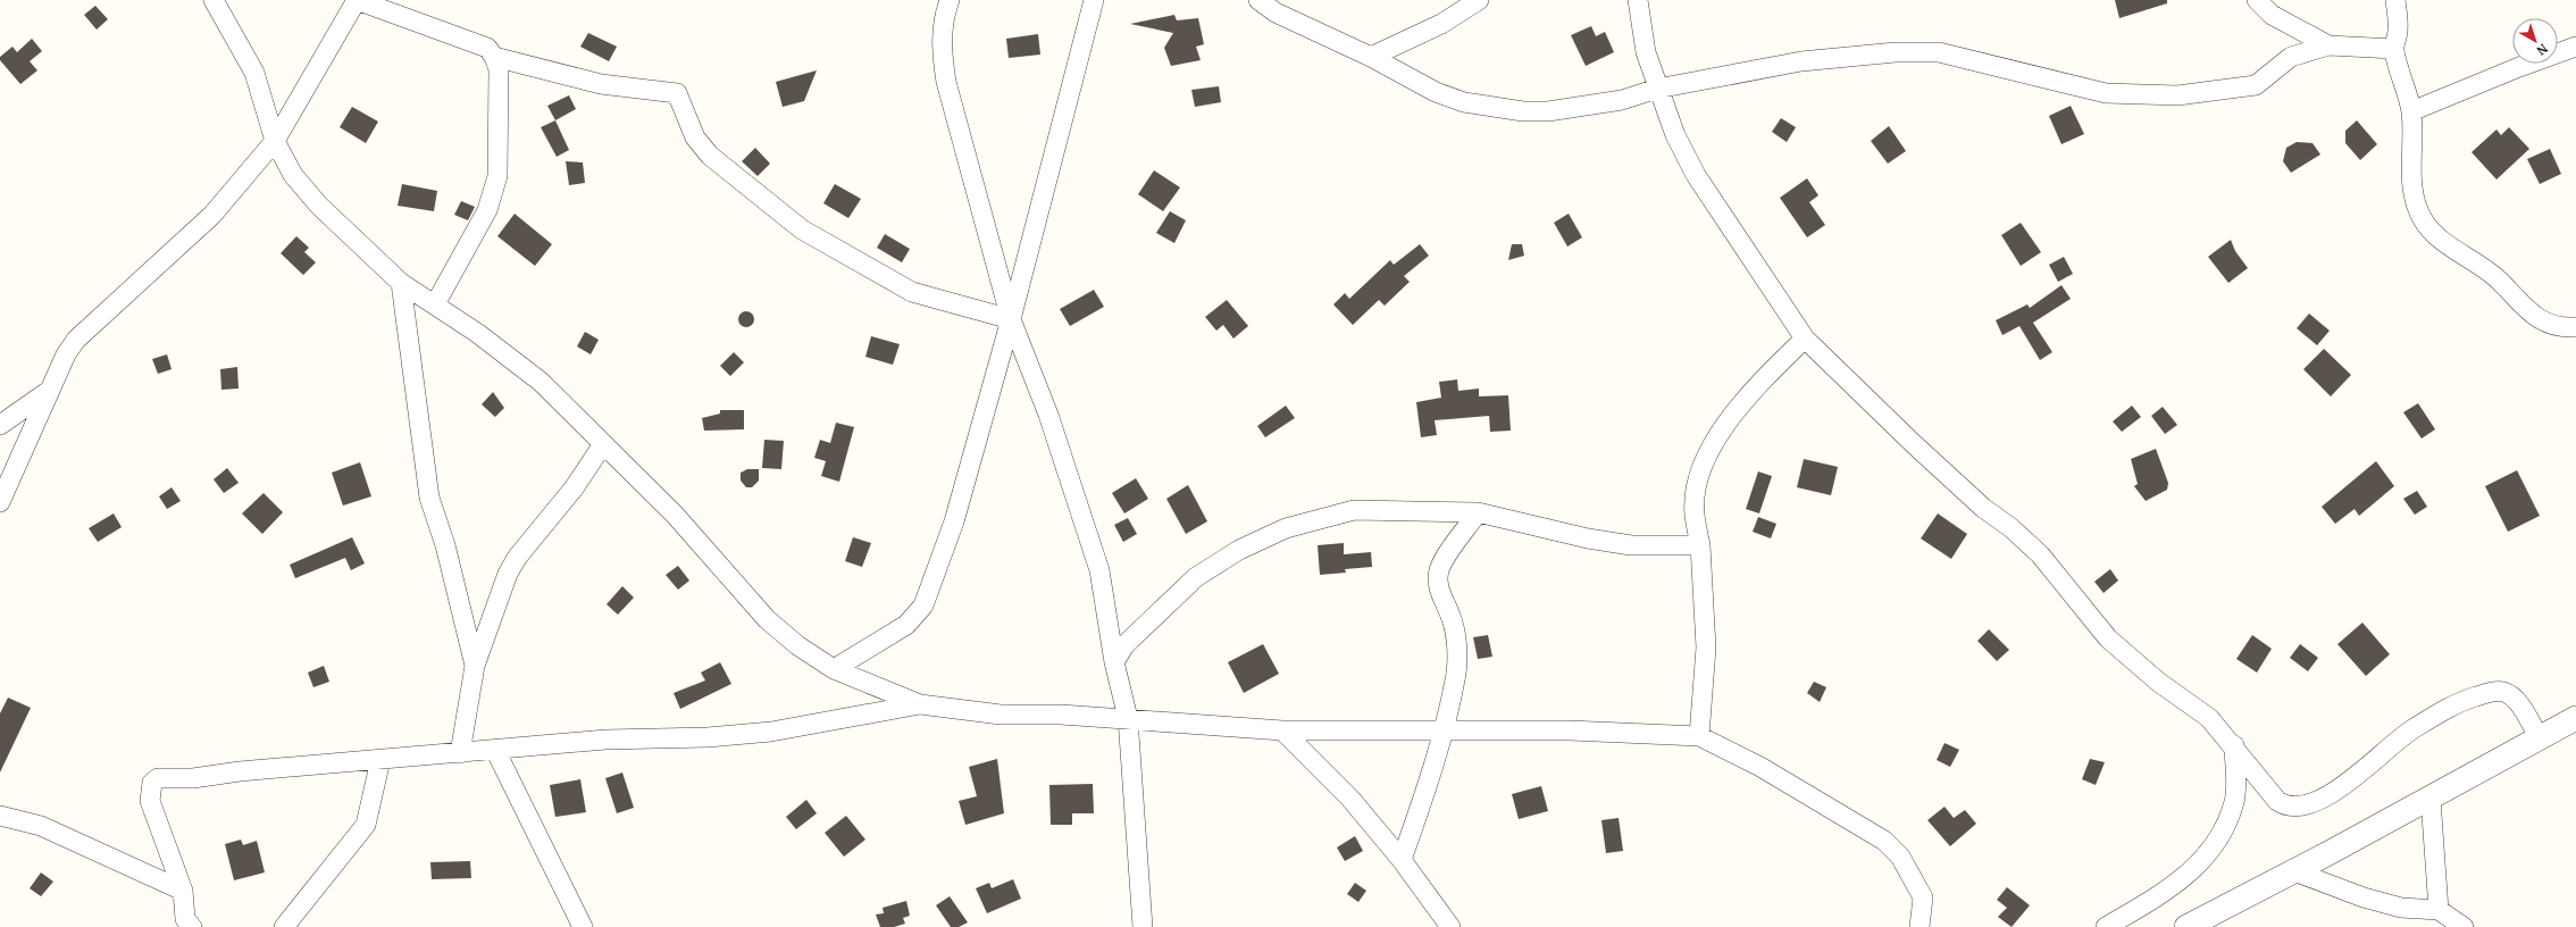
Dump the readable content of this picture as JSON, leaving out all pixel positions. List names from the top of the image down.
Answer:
{
  "north": "bottom right"
}
